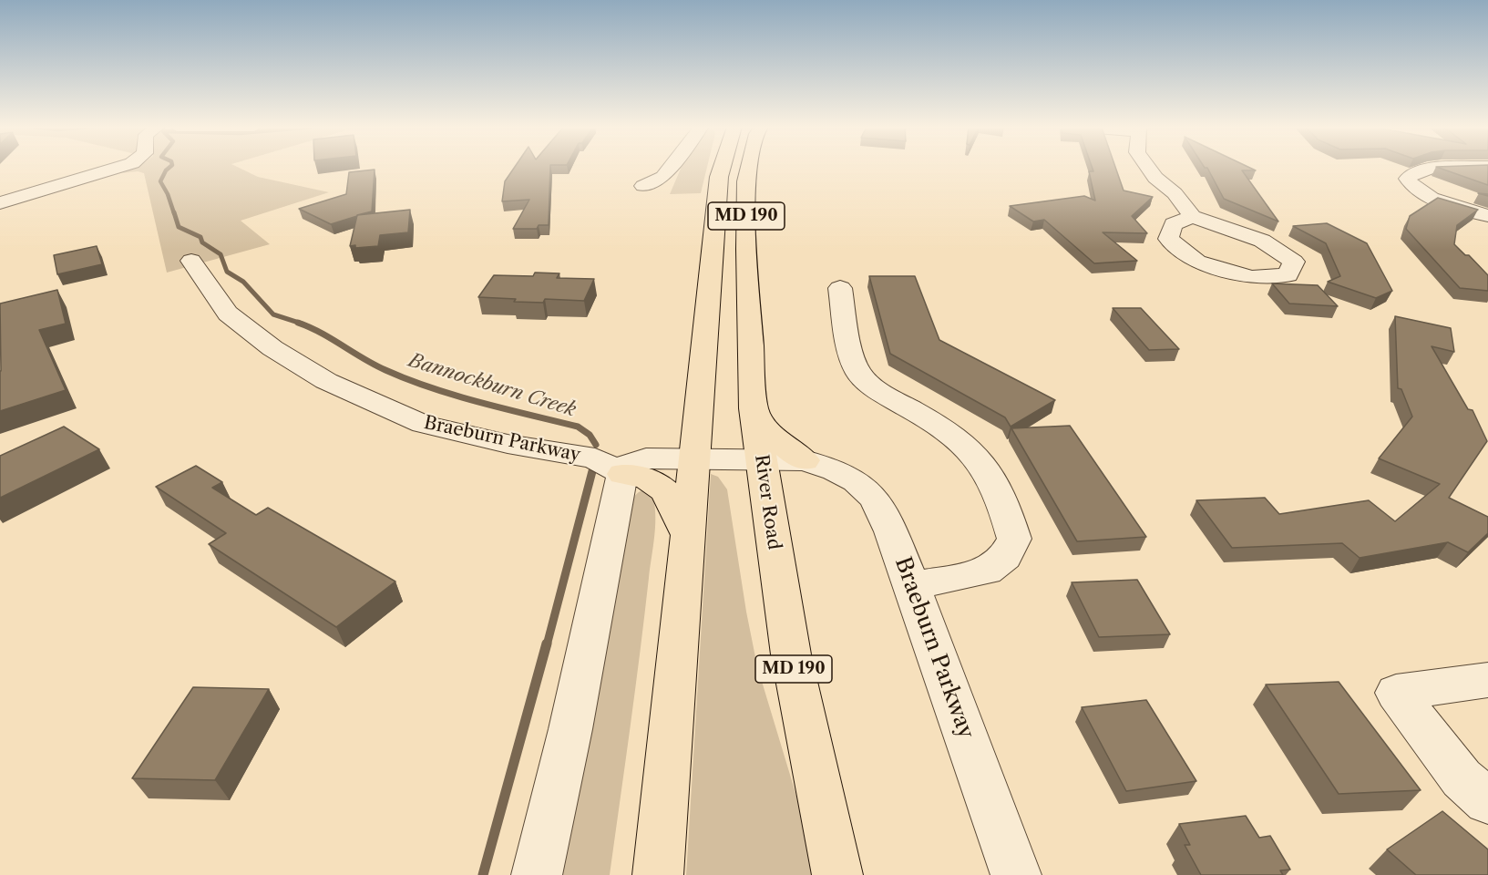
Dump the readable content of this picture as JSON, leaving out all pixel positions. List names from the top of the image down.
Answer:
{
  "streets": {
    "main road": ["MD 190", "River Road"],
    "street": ["Braeburn Parkway"]
  },
  "crossings": [
    ["MD 190", "Braeburn Parkway"],
    ["Braeburn Parkway", "River Road"]
  ],
  "water": ["Bannockburn Creek"]
}
